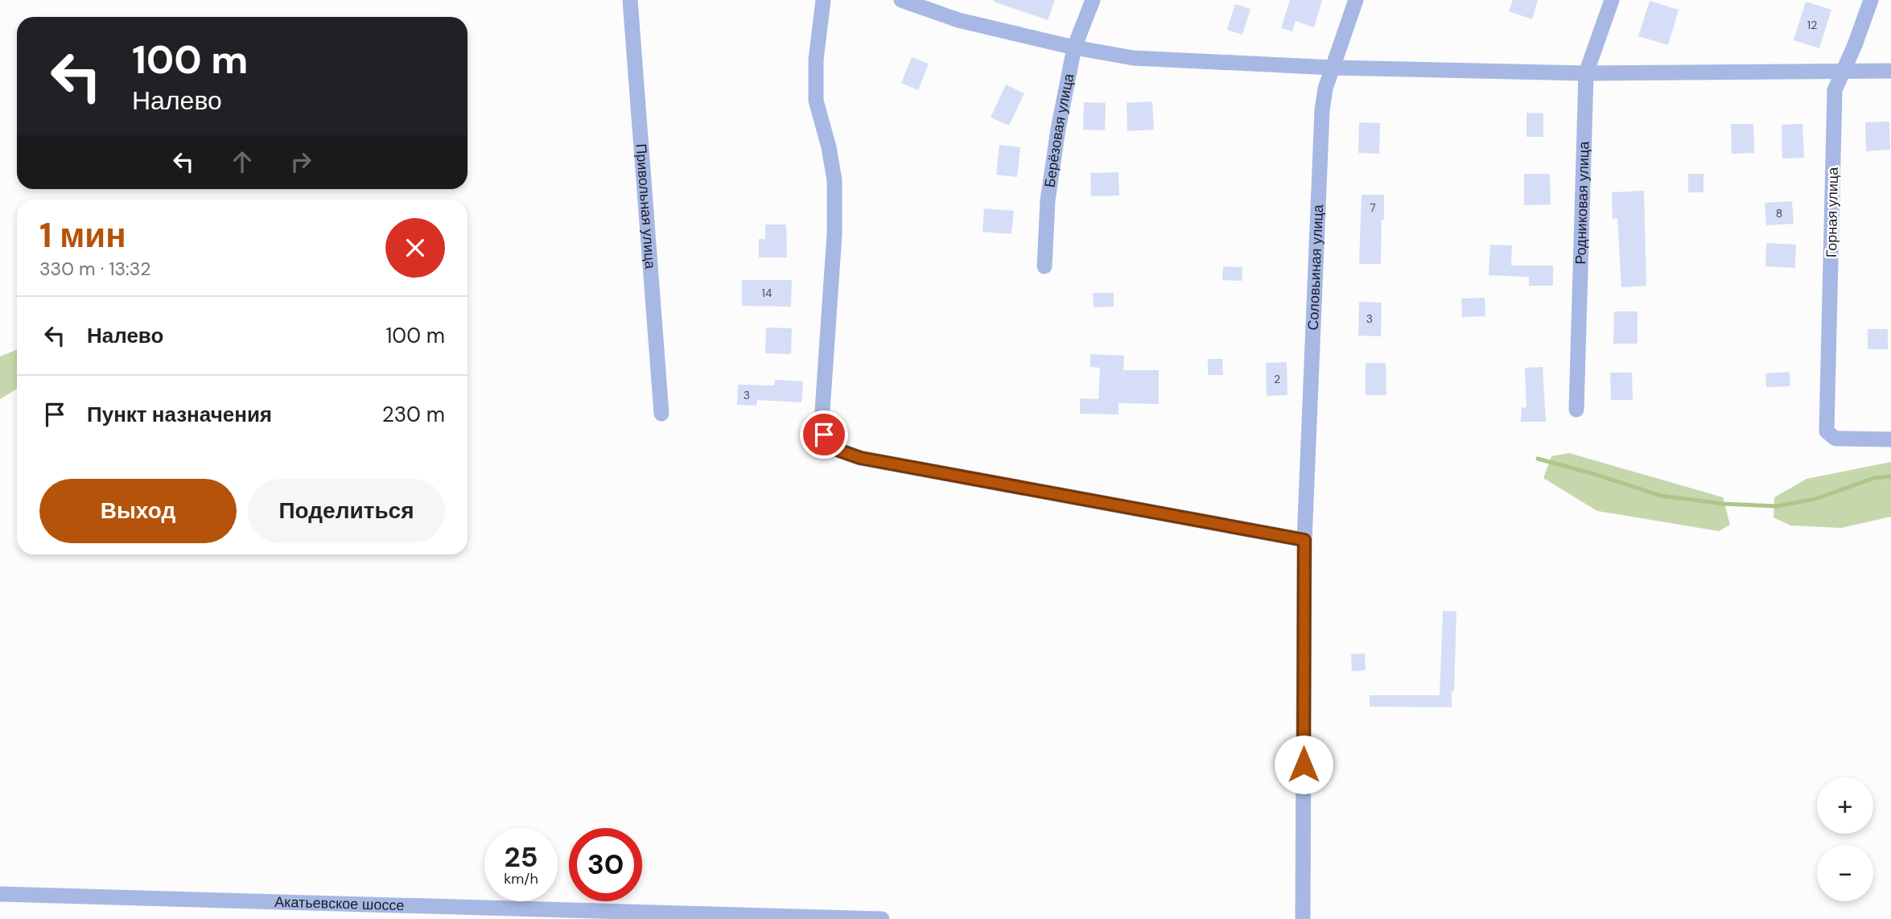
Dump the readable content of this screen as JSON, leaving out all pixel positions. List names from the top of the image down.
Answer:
{
  "streets": {
    "street": [
      "Берёзовая улица",
      "Родниковая улица",
      "Привольная улица",
      "Горная улица",
      "Соловьиная улица",
      "Акатьевское шоссе"
    ]
  },
  "house_numbers": [
    "12",
    "7",
    "8",
    "14",
    "3",
    "2",
    "3"
  ],
  "page": {
    "turn": ["100 m", "Налево"],
    "heading": ["1 мин", "330 m · 13:32"],
    "list": [
      {
        "name": "Налево",
        "value": "100 m"
      },
      {
        "name": "Пункт назначения",
        "value": "230 m"
      }
    ],
    "buttons": ["Выход", "Поделиться"],
    "map_buttons": ["+", "−"],
    "speed": "25 km/h",
    "limit": "30"
  }
}
